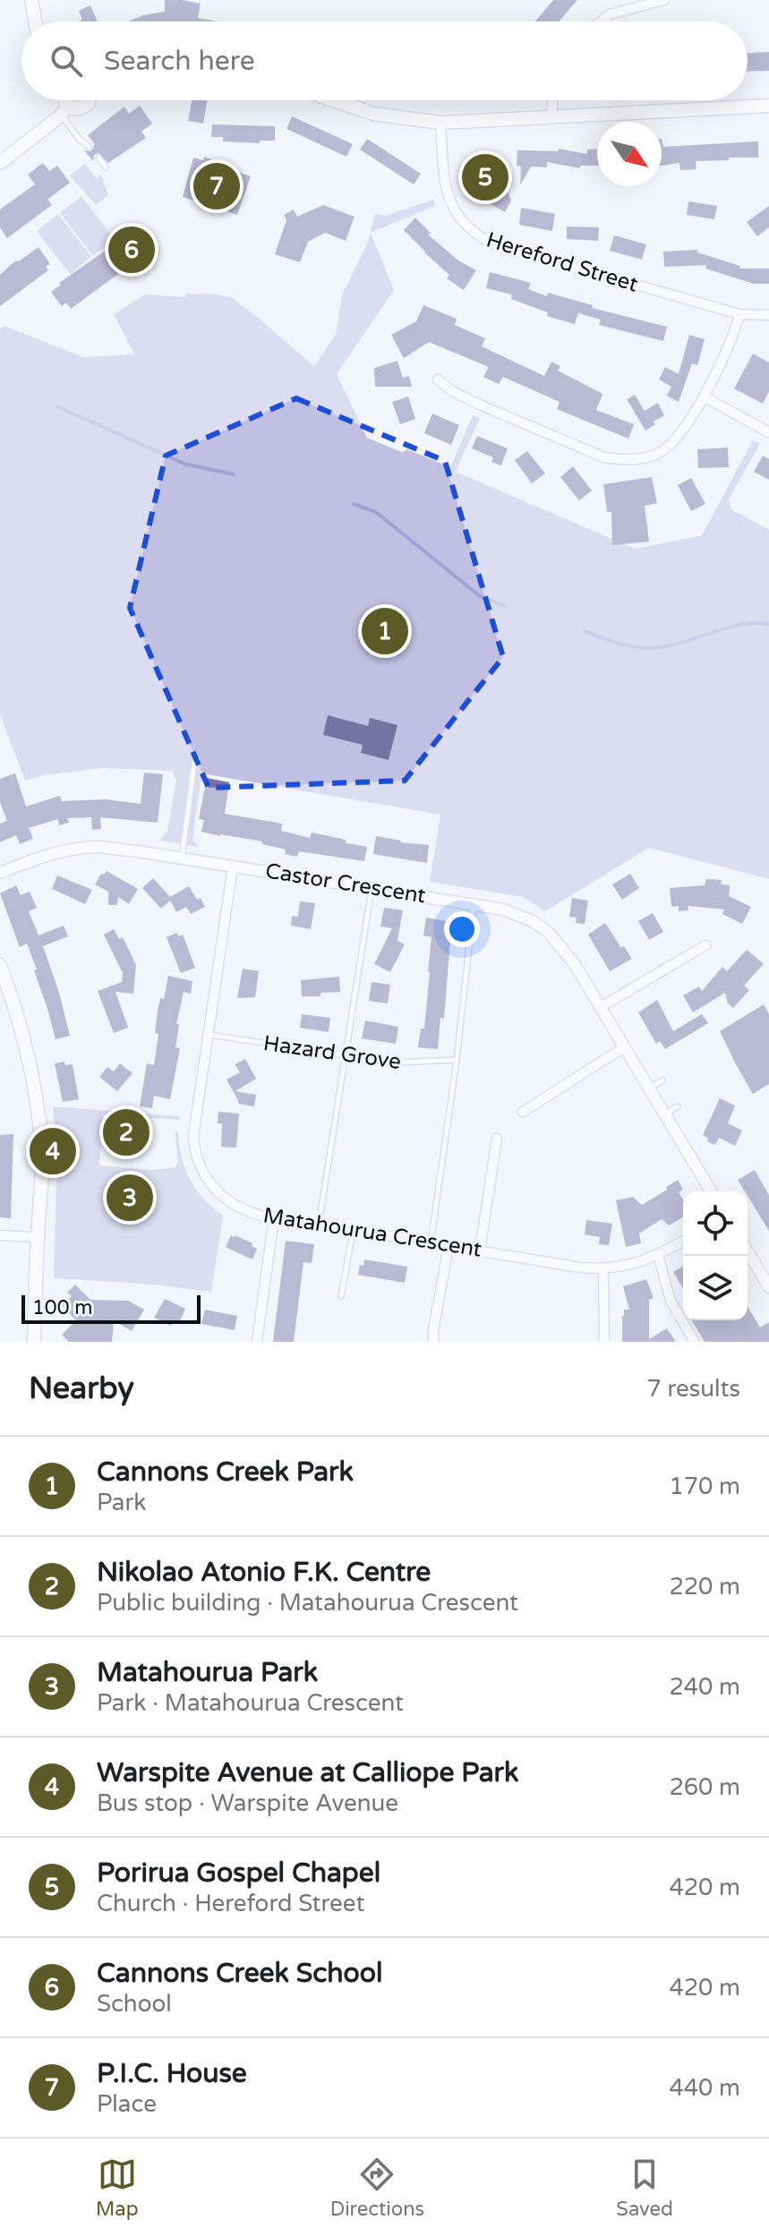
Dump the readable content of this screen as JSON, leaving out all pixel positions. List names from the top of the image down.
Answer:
{
  "streets": {
    "street": ["Hereford Street", "Castor Crescent", "Matahourua Crescent"],
    "lane": ["Hazard Grove"]
  },
  "crossings": [
    ["Castor Crescent", "Matahourua Crescent"],
    ["Hazard Grove", "Matahourua Crescent"]
  ],
  "scale_bar": "100 m",
  "north": "bottom right",
  "page": {
    "search": "Search here",
    "pins": [
      "5",
      "7",
      "6",
      "1",
      "2",
      "4",
      "3"
    ],
    "scale": "100 m",
    "heading": ["Nearby", "7 results"],
    "list": [
      {
        "mark": "1",
        "name": "Cannons Creek Park",
        "note": "Park",
        "value": "170 m"
      },
      {
        "mark": "2",
        "name": "Nikolao Atonio F.K. Centre",
        "note": "Public building · Matahourua Crescent",
        "value": "220 m"
      },
      {
        "mark": "3",
        "name": "Matahourua Park",
        "note": "Park · Matahourua Crescent",
        "value": "240 m"
      },
      {
        "mark": "4",
        "name": "Warspite Avenue at Calliope Park",
        "note": "Bus stop · Warspite Avenue",
        "value": "260 m"
      },
      {
        "mark": "5",
        "name": "Porirua Gospel Chapel",
        "note": "Church · Hereford Street",
        "value": "420 m"
      },
      {
        "mark": "6",
        "name": "Cannons Creek School",
        "note": "School",
        "value": "420 m"
      },
      {
        "mark": "7",
        "name": "P.I.C. House",
        "note": "Place",
        "value": "440 m"
      }
    ],
    "nav": ["Map", "Directions", "Saved"]
  }
}
